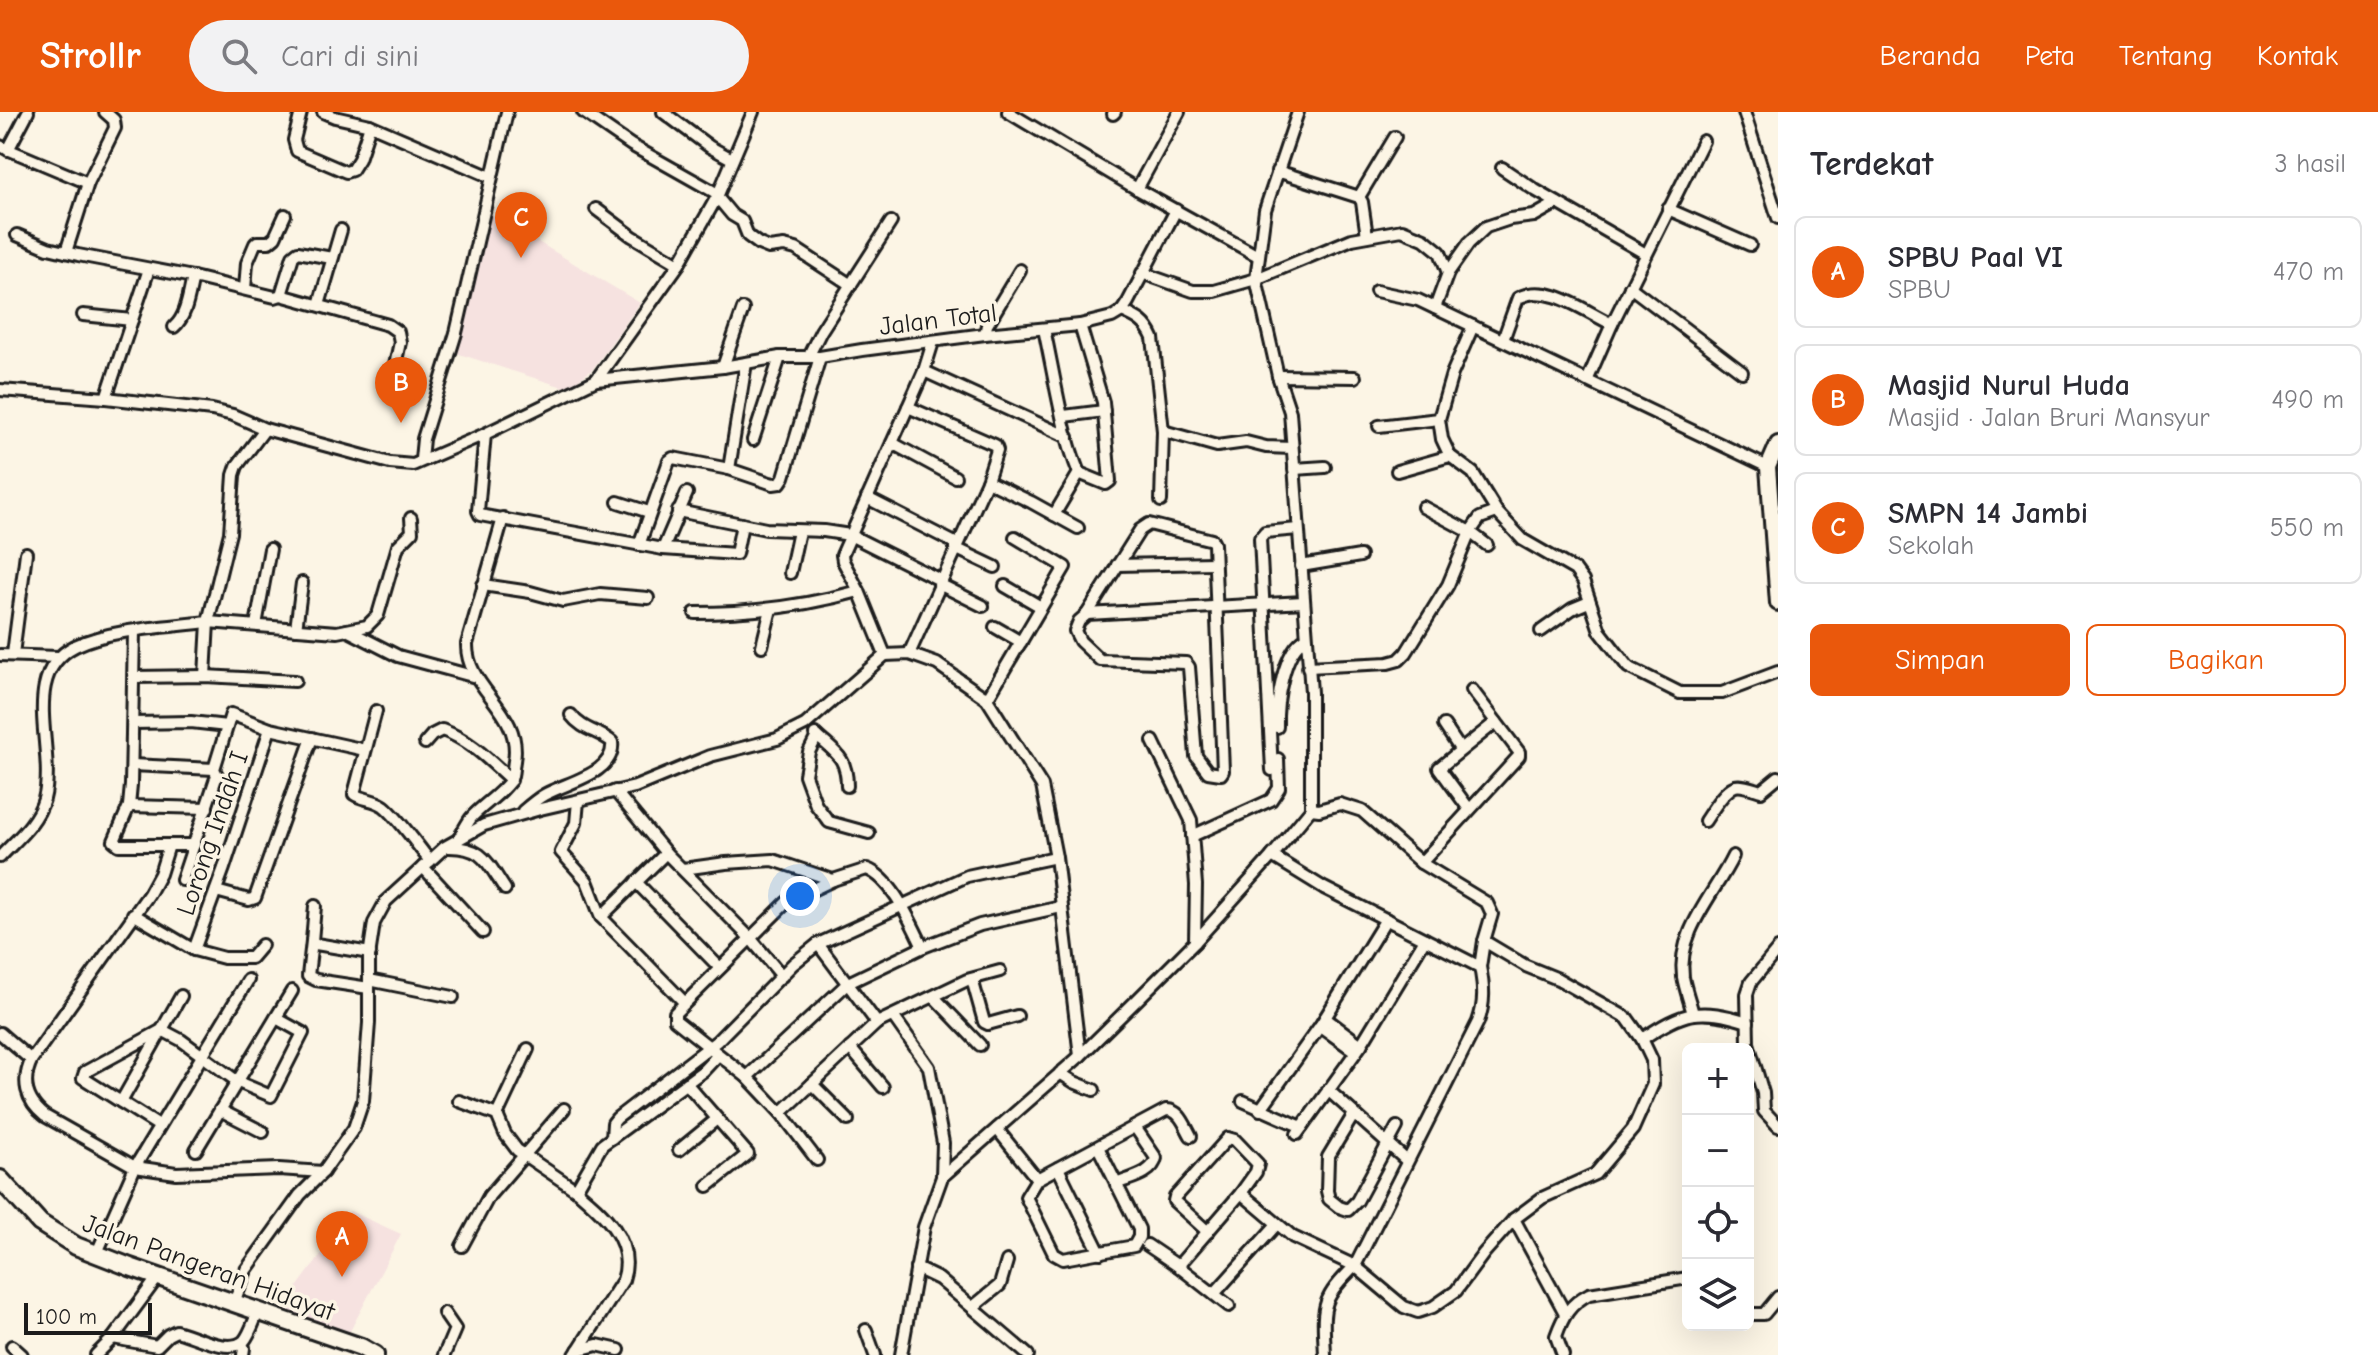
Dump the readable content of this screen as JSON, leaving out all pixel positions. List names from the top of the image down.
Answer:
{
  "streets": {
    "highway": ["Jalan Pangeran Hidayat"],
    "street": ["Jalan Total", "Lorong Indah I"]
  },
  "scale_bar": "100 m",
  "page": {
    "header": "Strollr",
    "search": "Cari di sini",
    "nav": [
      "Beranda",
      "Peta",
      "Tentang",
      "Kontak"
    ],
    "heading": ["Terdekat", "3 hasil"],
    "pins": ["C", "B", "A"],
    "list": [
      {
        "mark": "A",
        "name": "SPBU Paal VI",
        "note": "SPBU",
        "value": "470 m"
      },
      {
        "mark": "B",
        "name": "Masjid Nurul Huda",
        "note": "Masjid · Jalan Bruri Mansyur",
        "value": "490 m"
      },
      {
        "mark": "C",
        "name": "SMPN 14 Jambi",
        "note": "Sekolah",
        "value": "550 m"
      }
    ],
    "buttons": ["Simpan", "Bagikan"],
    "map_buttons": ["+", "−"],
    "scale": "100 m"
  }
}
